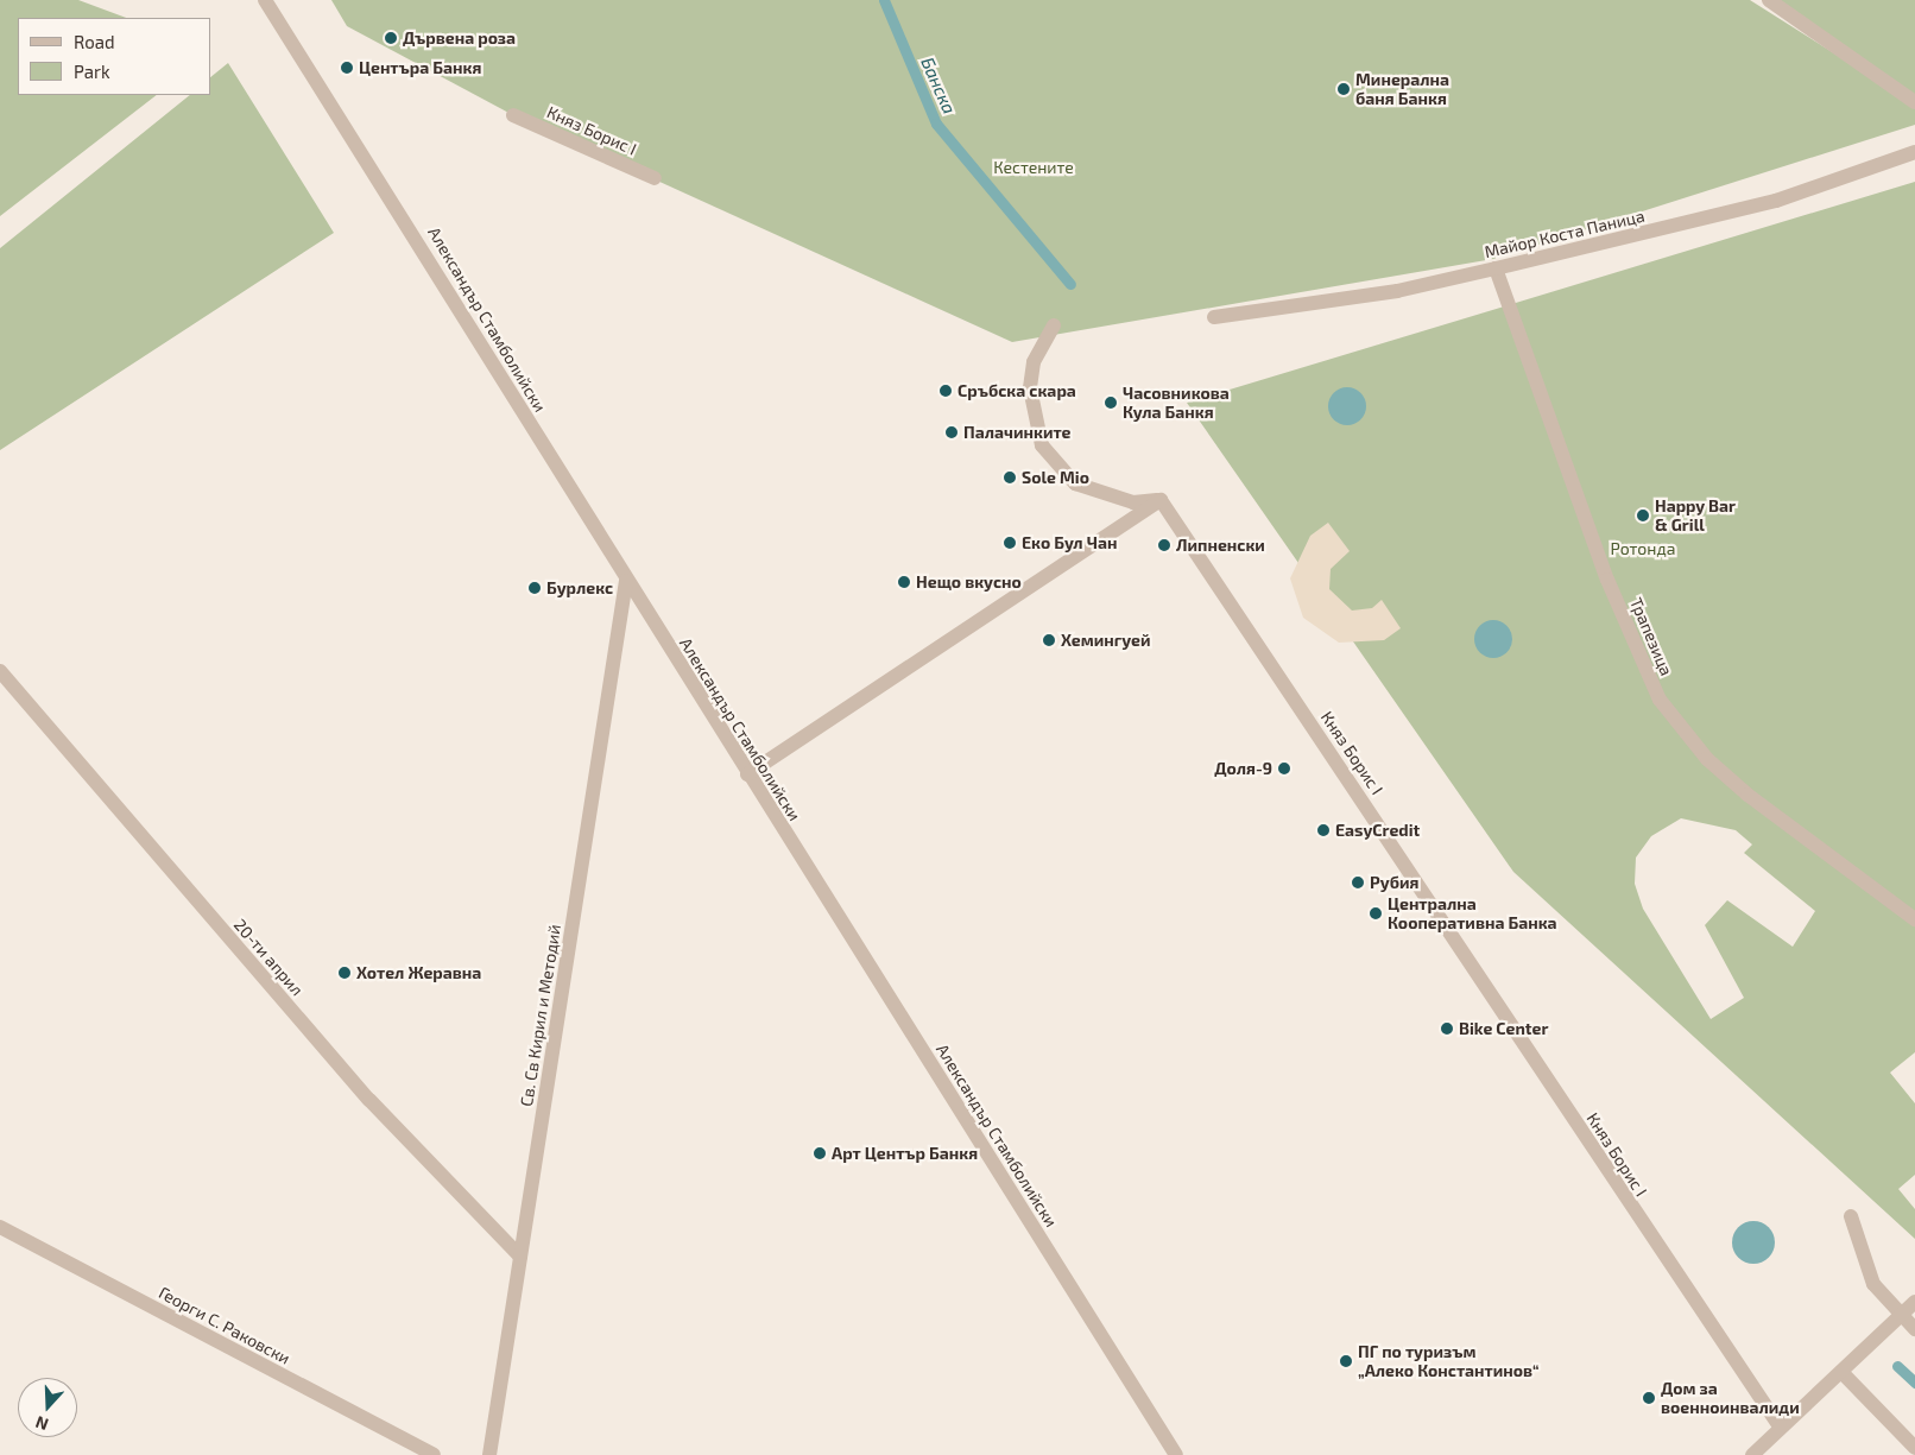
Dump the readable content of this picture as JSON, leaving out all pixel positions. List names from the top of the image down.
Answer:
{
  "streets": {
    "street": [
      "Княз Борис I",
      "Майор Коста Паница",
      "Александър Стамболийски",
      "Трапезица",
      "20-ти април",
      "Св. Св Кирил и Методий",
      "Георги С. Раковски"
    ]
  },
  "crossings": [
    ["Майор Коста Паница", "Трапезица"],
    ["Александър Стамболийски", "Св. Св Кирил и Методий"],
    ["20-ти април", "Св. Св Кирил и Методий"]
  ],
  "water": ["Банска"],
  "parks": ["Кестените", "Ротонда"],
  "places": [
    "Дървена роза",
    "Центъра Банкя",
    "Минерална баня Банкя",
    "Сръбска скара",
    "Часовникова Кула Банкя",
    "Палачинките",
    "Sole Mio",
    "Happy Bar & Grill",
    "Еко Бул Чан",
    "Липненски",
    "Нещо вкусно",
    "Бурлекс",
    "Хемингуей",
    "Доля-9",
    "EasyCredit",
    "Рубия",
    "Централна Кооперативна Банка",
    "Хотел Жеравна",
    "Bike Center",
    "Арт Център Банкя",
    "ПГ по туризъм „Алеко Константинов“",
    "Дом за военноинвалиди"
  ],
  "legend": ["Road", "Park"],
  "north": "bottom"
}
